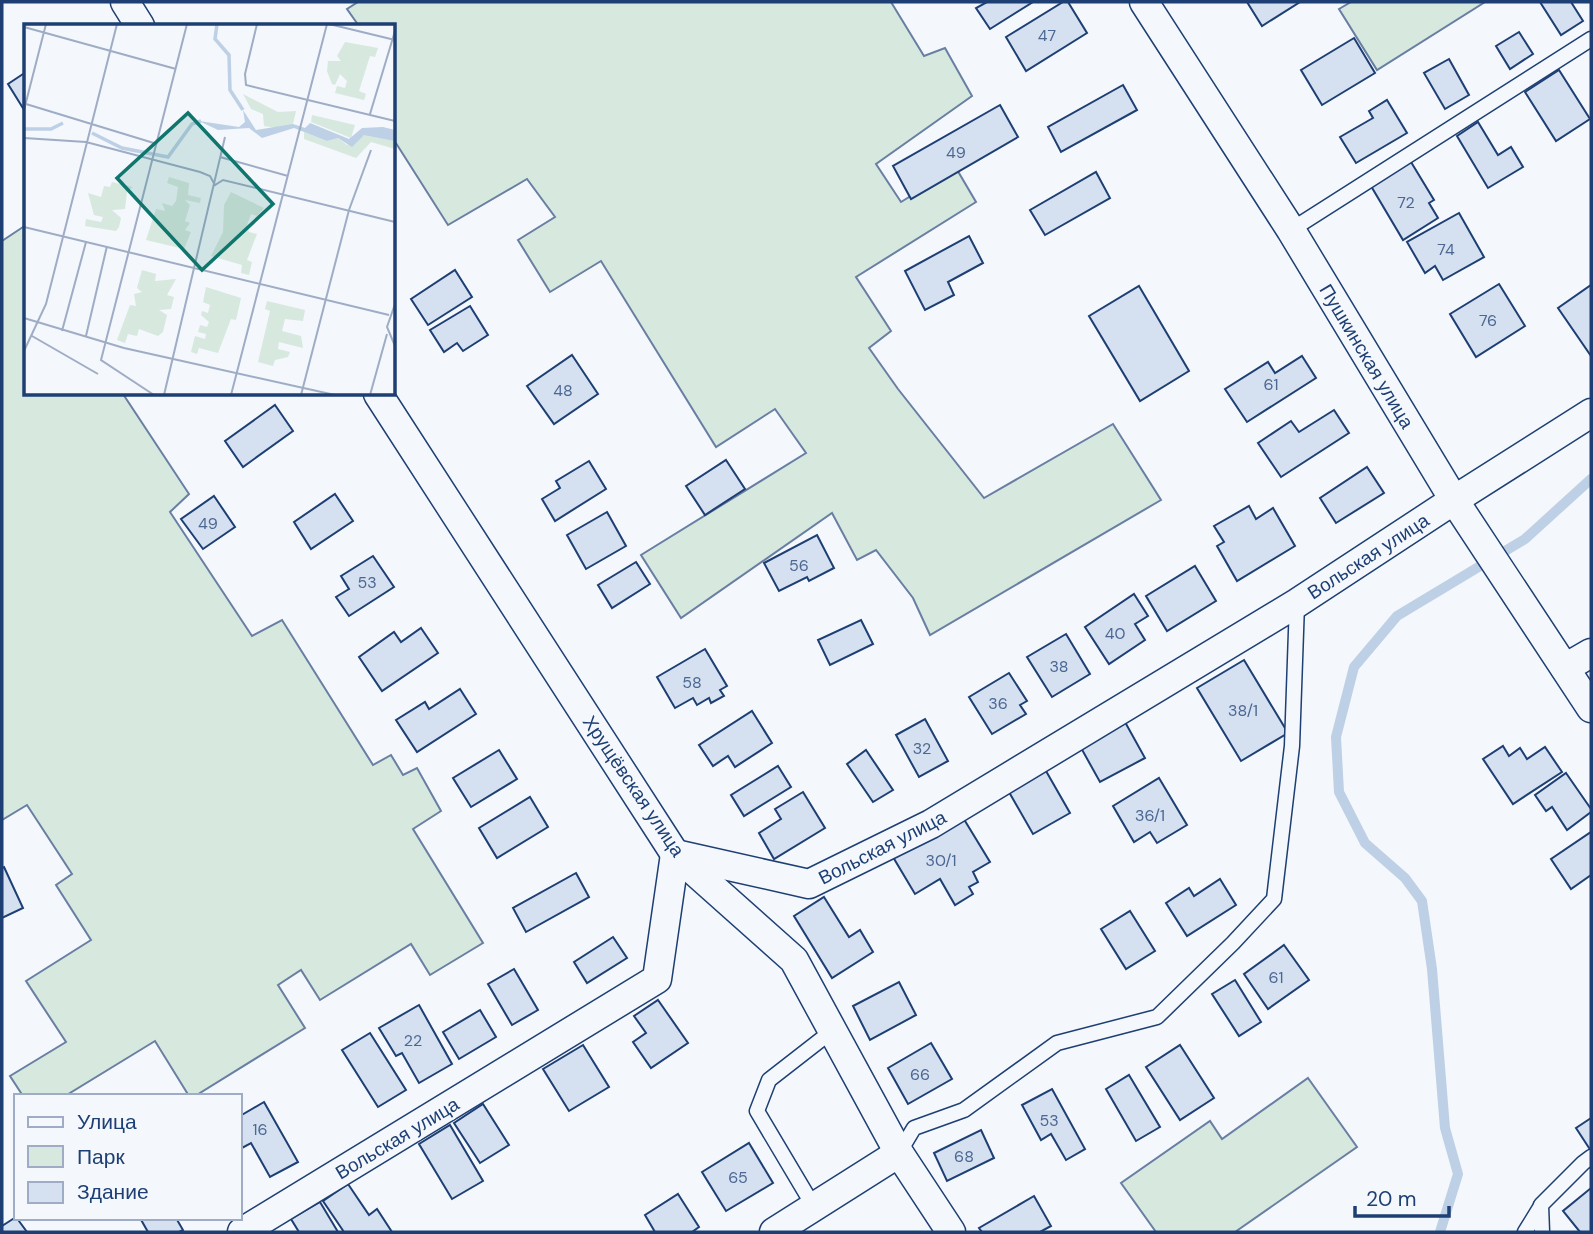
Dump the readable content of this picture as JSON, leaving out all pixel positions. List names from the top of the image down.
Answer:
{
  "streets": {
    "street": ["Пушкинская улица", "Вольская улица", "Хрущёвская улица"]
  },
  "crossings": [
    ["Пушкинская улица", "Вольская улица"],
    ["Вольская улица", "Хрущёвская улица"]
  ],
  "house_numbers": [
    "47",
    "49",
    "72",
    "74",
    "76",
    "61",
    "48",
    "49",
    "56",
    "53",
    "40",
    "38",
    "58",
    "36",
    "38/1",
    "32",
    "36/1",
    "30/1",
    "61",
    "22",
    "66",
    "53",
    "16",
    "68",
    "65"
  ],
  "legend": ["Улица", "Парк", "Здание"],
  "scale_bar": "20 m"
}
